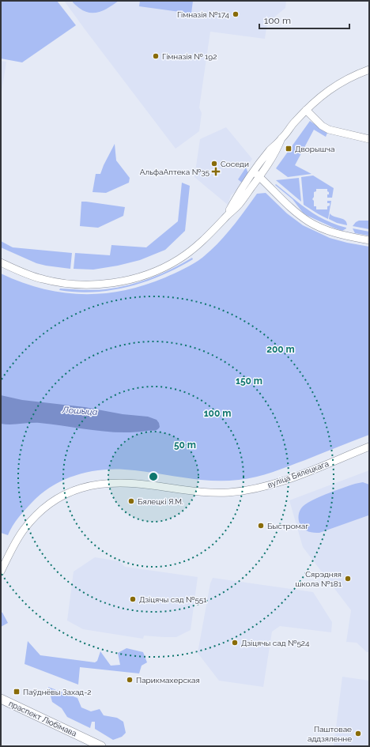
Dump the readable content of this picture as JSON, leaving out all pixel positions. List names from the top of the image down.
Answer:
{
  "streets": {
    "main road": ["праспект Любімава"],
    "street": ["вуліца Бялецкага"]
  },
  "water": ["Лошыца"],
  "places": {
    "other": [
      "Гімназія №174",
      "Гімназія № 192",
      "Соседи",
      "Бялецкі Я.М.",
      "Быстромаг",
      "Сярэдняя школа №181",
      "Дзіцячы сад №551",
      "Дзіцячы сад №524",
      "Парикмахерская",
      "Паштовае аддзяленне"
    ],
    "transit": ["Дворышча", "Паўднёвы Захад-2"],
    "health": ["АльфаАптека №35"]
  },
  "scale_bar": "100 m",
  "rings": [
    "200 m",
    "150 m",
    "100 m",
    "50 m"
  ]
}
